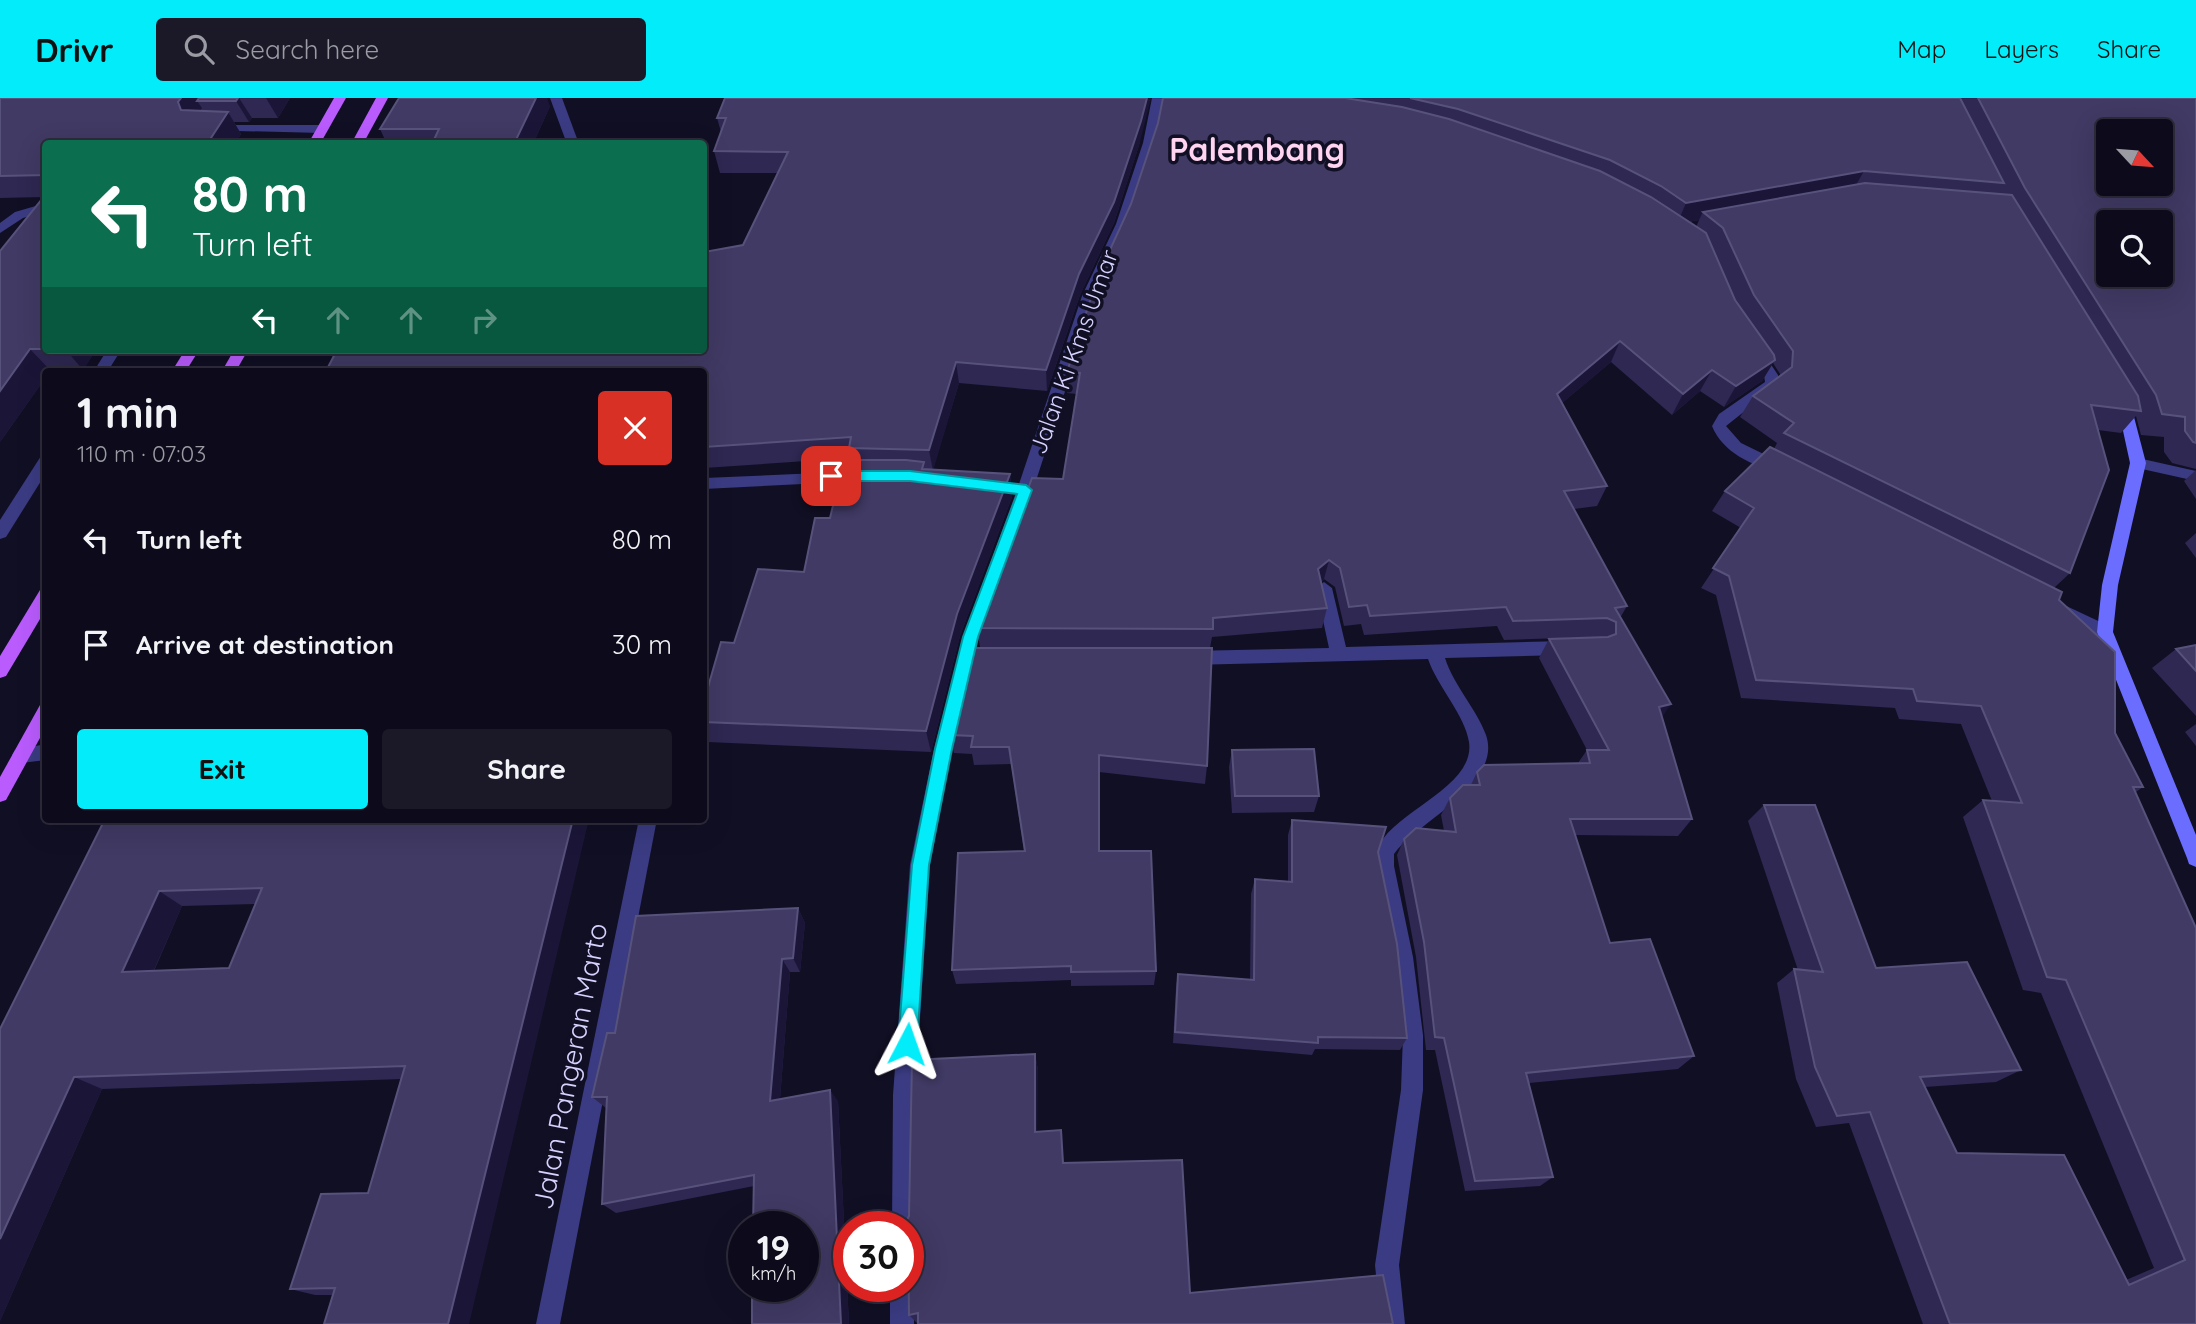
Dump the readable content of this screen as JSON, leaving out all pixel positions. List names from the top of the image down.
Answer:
{
  "streets": {
    "street": ["Jalan Ki Kms Umar", "Jalan Pangeran Marto"]
  },
  "districts": ["Palembang"],
  "north": "bottom right",
  "page": {
    "header": "Drivr",
    "search": "Search here",
    "nav": ["Map", "Layers", "Share"],
    "turn": ["80 m", "Turn left"],
    "heading": ["1 min", "110 m · 07:03"],
    "list": [
      {
        "name": "Turn left",
        "value": "80 m"
      },
      {
        "name": "Arrive at destination",
        "value": "30 m"
      }
    ],
    "buttons": ["Exit", "Share"],
    "speed": "19 km/h",
    "limit": "30"
  }
}
